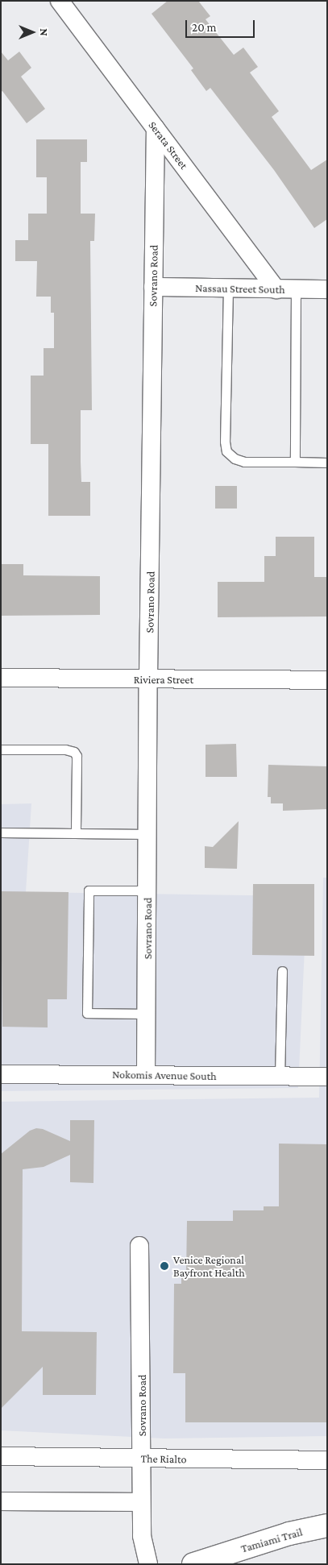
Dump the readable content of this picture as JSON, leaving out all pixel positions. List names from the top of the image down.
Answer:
{
  "streets": {
    "main road": ["Tamiami Trail"],
    "street": [
      "Serata Street",
      "Sovrano Road",
      "Nassau Street South",
      "Riviera Street",
      "Nokomis Avenue South",
      "The Rialto"
    ]
  },
  "crossings": [
    ["Serata Street", "Sovrano Road"],
    ["Serata Street", "Nassau Street South"],
    ["Sovrano Road", "Nassau Street South"],
    ["Sovrano Road", "Riviera Street"],
    ["Sovrano Road", "Nokomis Avenue South"],
    ["Sovrano Road", "The Rialto"]
  ],
  "places": ["Venice Regional Bayfront Health"],
  "scale_bar": "20 m",
  "north": "right"
}
